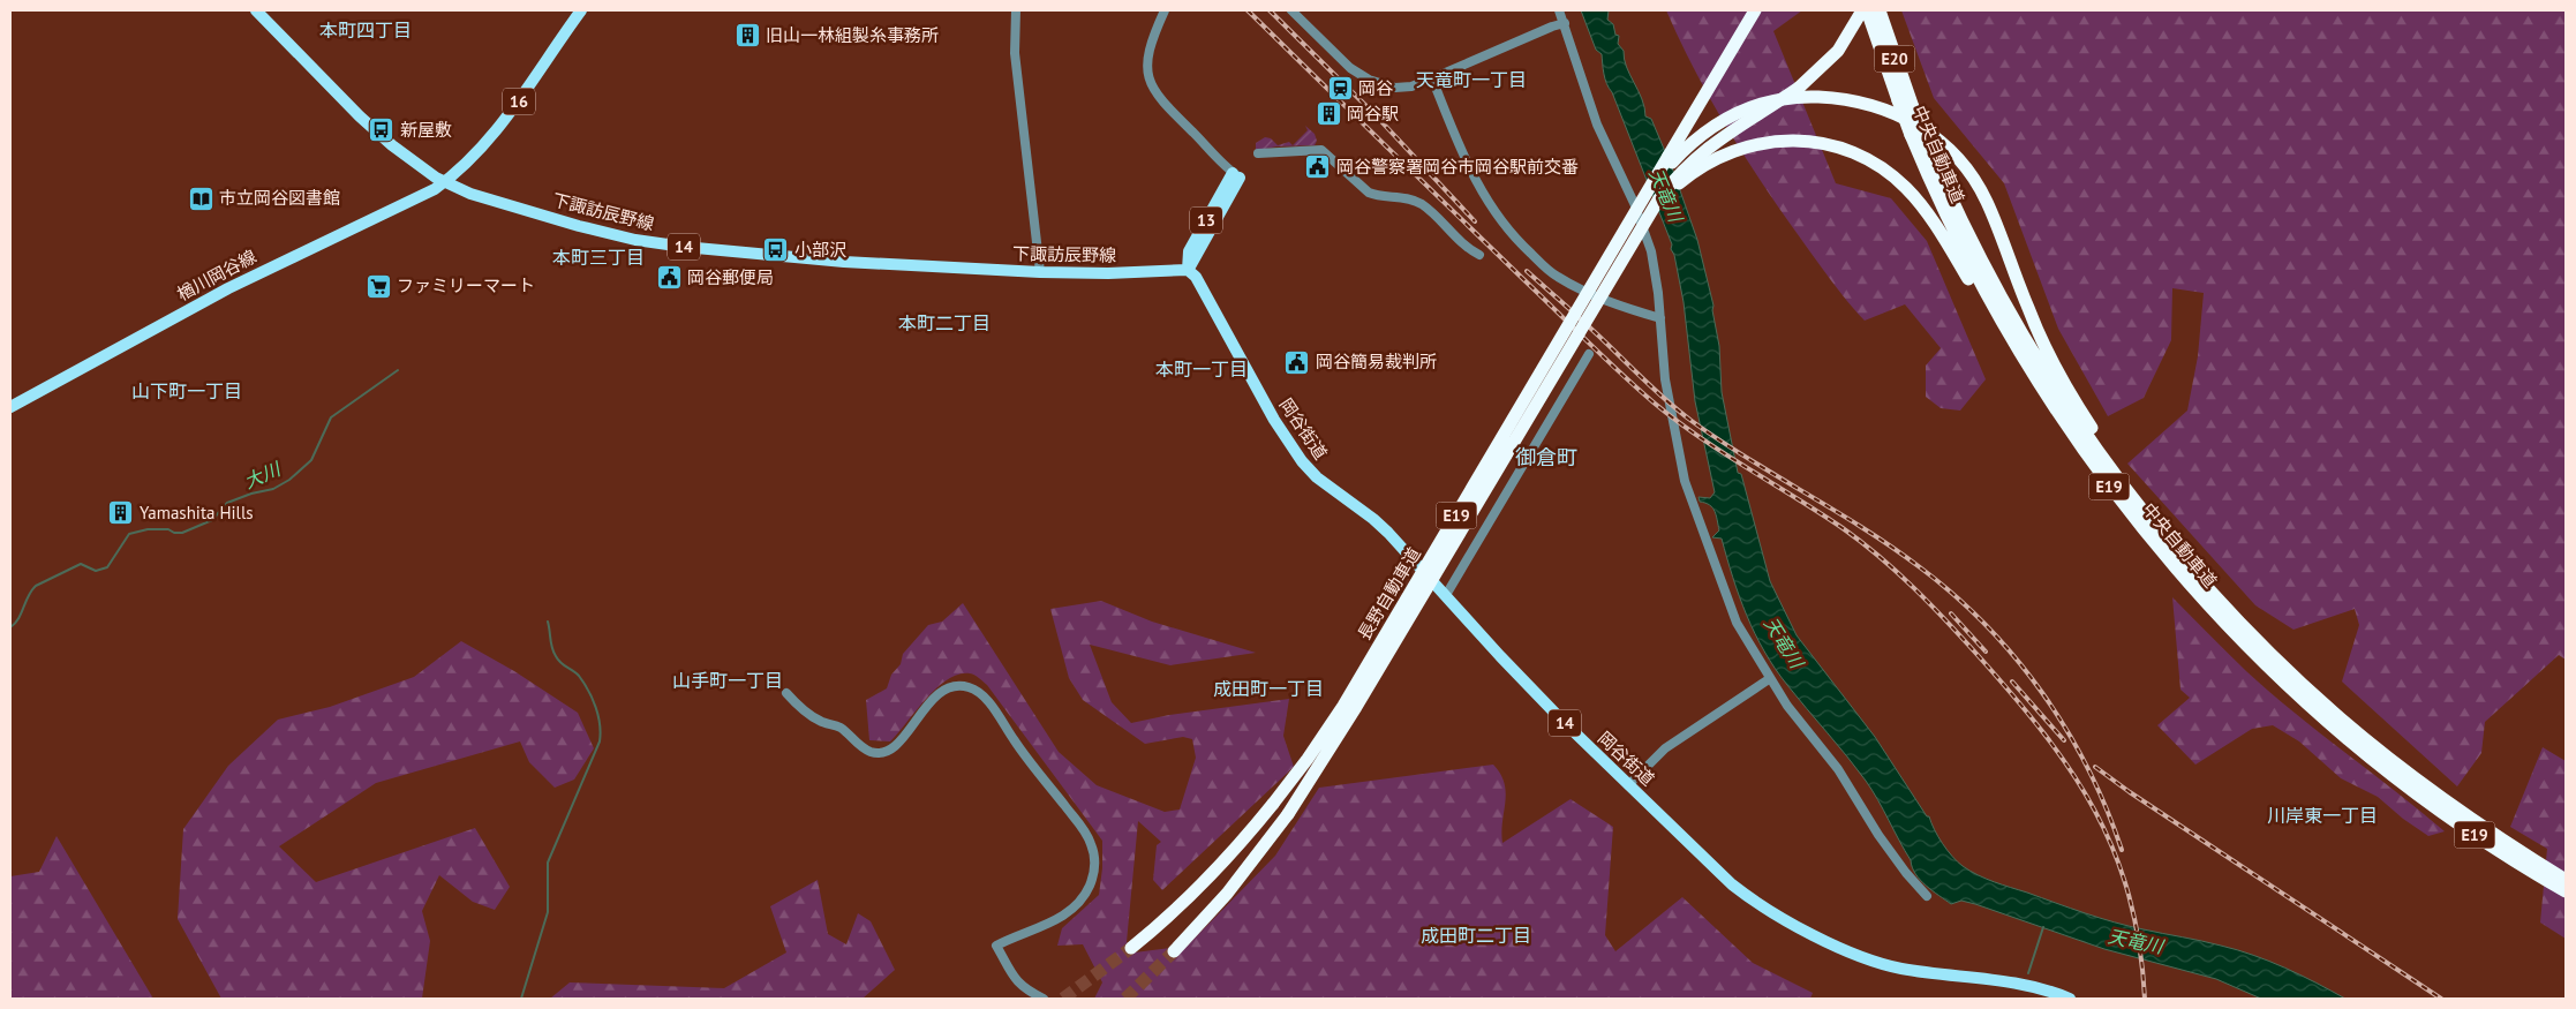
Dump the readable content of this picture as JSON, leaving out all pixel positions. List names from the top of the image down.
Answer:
{
  "streets": {
    "highway": [
      "E20",
      "中央自動車道",
      "E19",
      "長野自動車道"
    ],
    "main road": [
      "16",
      "下諏訪辰野線",
      "13",
      "14",
      "楢川岡谷線",
      "岡谷街道"
    ]
  },
  "crossings": [
    ["16", "下諏訪辰野線"],
    ["16", "楢川岡谷線"],
    ["下諏訪辰野線", "13"],
    ["下諏訪辰野線", "楢川岡谷線"],
    ["下諏訪辰野線", "岡谷街道"],
    ["13", "岡谷街道"]
  ],
  "districts": [
    "本町四丁目",
    "天竜町一丁目",
    "本町三丁目",
    "本町二丁目",
    "本町一丁目",
    "山下町一丁目",
    "御倉町",
    "山手町一丁目",
    "成田町一丁目",
    "川岸東一丁目",
    "成田町二丁目"
  ],
  "water": ["天竜川", "大川"],
  "places": {
    "building": ["旧山一林組製糸事務所", "岡谷駅", "Yamashita Hills"],
    "station": ["岡谷"],
    "bus stop": ["新屋敷", "小部沢"],
    "public building": ["岡谷警察署岡谷市岡谷駅前交番", "岡谷郵便局", "岡谷簡易裁判所"],
    "library": ["市立岡谷図書館"],
    "supermarket": ["ファミリーマート"]
  }
}
